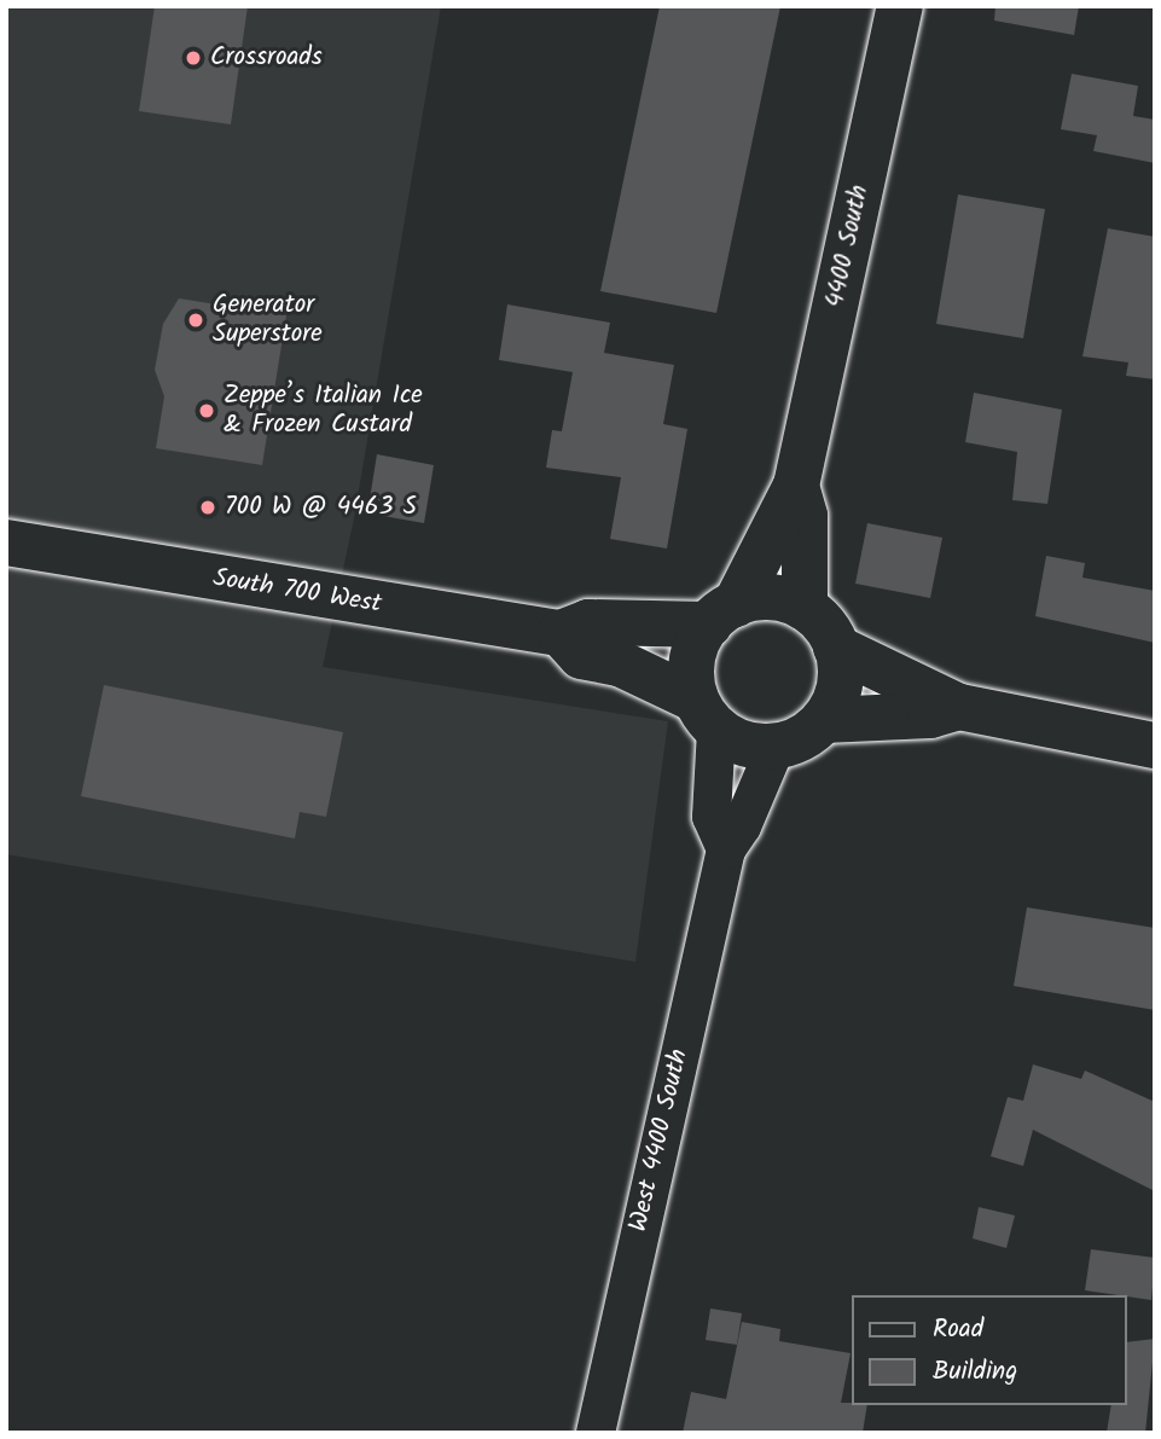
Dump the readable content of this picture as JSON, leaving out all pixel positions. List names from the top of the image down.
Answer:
{
  "streets": {
    "street": ["4400 South", "South 700 West", "West 4400 South"]
  },
  "crossings": [
    ["South 700 West", "West 4400 South"]
  ],
  "places": [
    "Crossroads",
    "Generator Superstore",
    "Zeppe’s Italian Ice & Frozen Custard",
    "700 W @ 4463 S"
  ],
  "legend": ["Road", "Building"]
}
